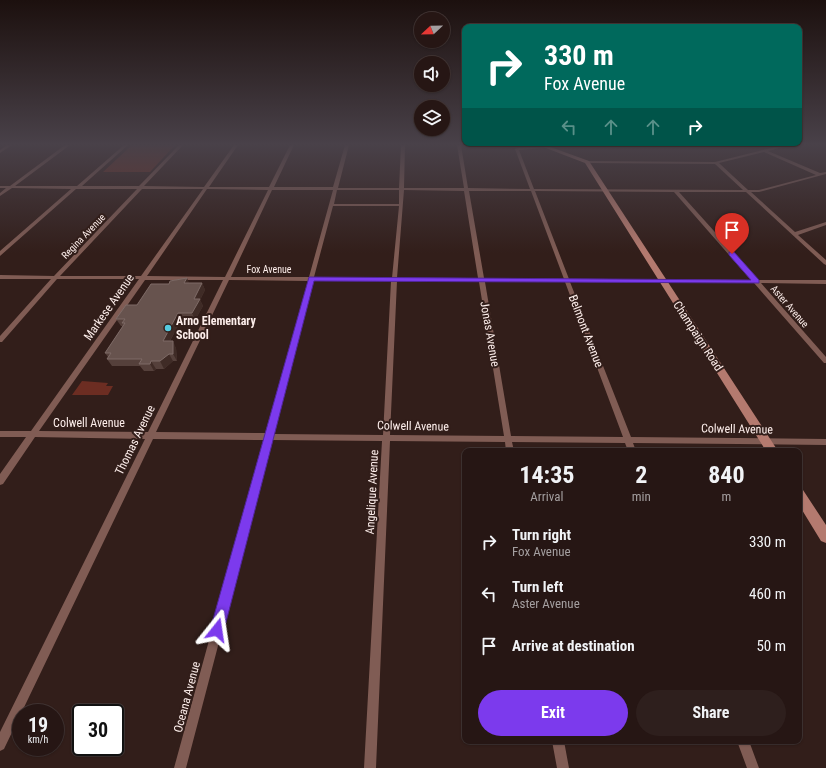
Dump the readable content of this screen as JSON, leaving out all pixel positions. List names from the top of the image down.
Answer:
{
  "streets": {
    "street": [
      "Regina Avenue",
      "Fox Avenue",
      "Aster Avenue",
      "Markese Avenue",
      "Belmont Avenue",
      "Jonas Avenue",
      "Champaign Road",
      "Colwell Avenue",
      "Thomas Avenue",
      "Angelique Avenue",
      "Oceana Avenue"
    ]
  },
  "crossings": [
    ["Regina Avenue", "Fox Avenue"],
    ["Fox Avenue", "Aster Avenue"],
    ["Fox Avenue", "Markese Avenue"],
    ["Fox Avenue", "Belmont Avenue"],
    ["Fox Avenue", "Jonas Avenue"],
    ["Fox Avenue", "Champaign Road"],
    ["Fox Avenue", "Thomas Avenue"],
    ["Fox Avenue", "Angelique Avenue"],
    ["Fox Avenue", "Oceana Avenue"],
    ["Markese Avenue", "Colwell Avenue"],
    ["Belmont Avenue", "Colwell Avenue"],
    ["Jonas Avenue", "Colwell Avenue"],
    ["Champaign Road", "Colwell Avenue"],
    ["Colwell Avenue", "Thomas Avenue"],
    ["Colwell Avenue", "Angelique Avenue"],
    ["Colwell Avenue", "Oceana Avenue"]
  ],
  "places": ["Arno Elementary School"],
  "north": "left",
  "page": {
    "turn": ["330 m", "Fox Avenue"],
    "eta": [
      "14:35",
      "Arrival",
      "2",
      "min",
      "840",
      "m"
    ],
    "list": [
      {
        "name": "Turn right",
        "note": "Fox Avenue",
        "value": "330 m"
      },
      {
        "name": "Turn left",
        "note": "Aster Avenue",
        "value": "460 m"
      },
      {
        "name": "Arrive at destination",
        "value": "50 m"
      }
    ],
    "buttons": ["Exit", "Share"],
    "speed": "19 km/h",
    "limit": "30"
  }
}
